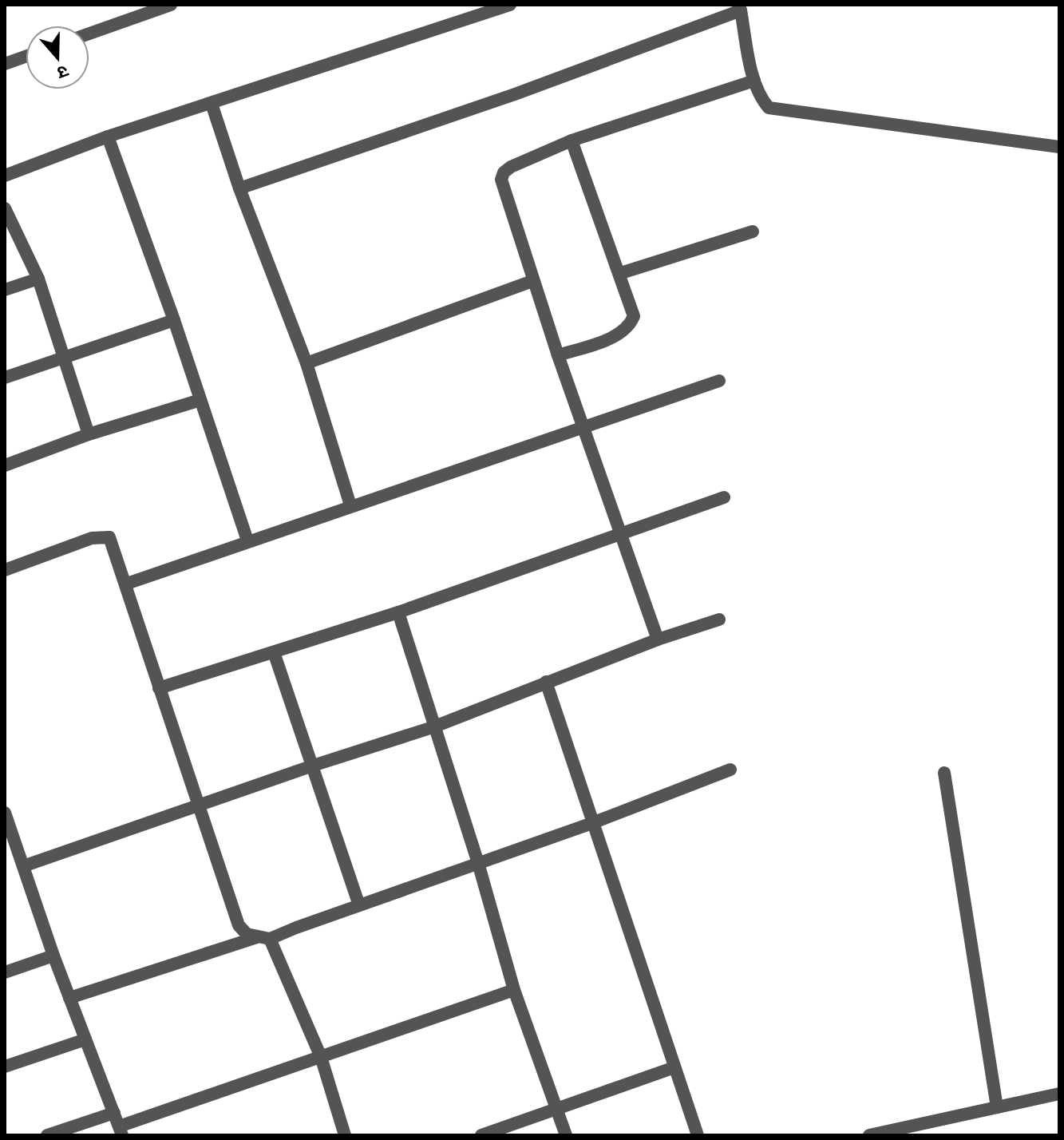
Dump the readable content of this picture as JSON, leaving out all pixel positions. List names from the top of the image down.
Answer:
{
  "north": "bottom"
}
